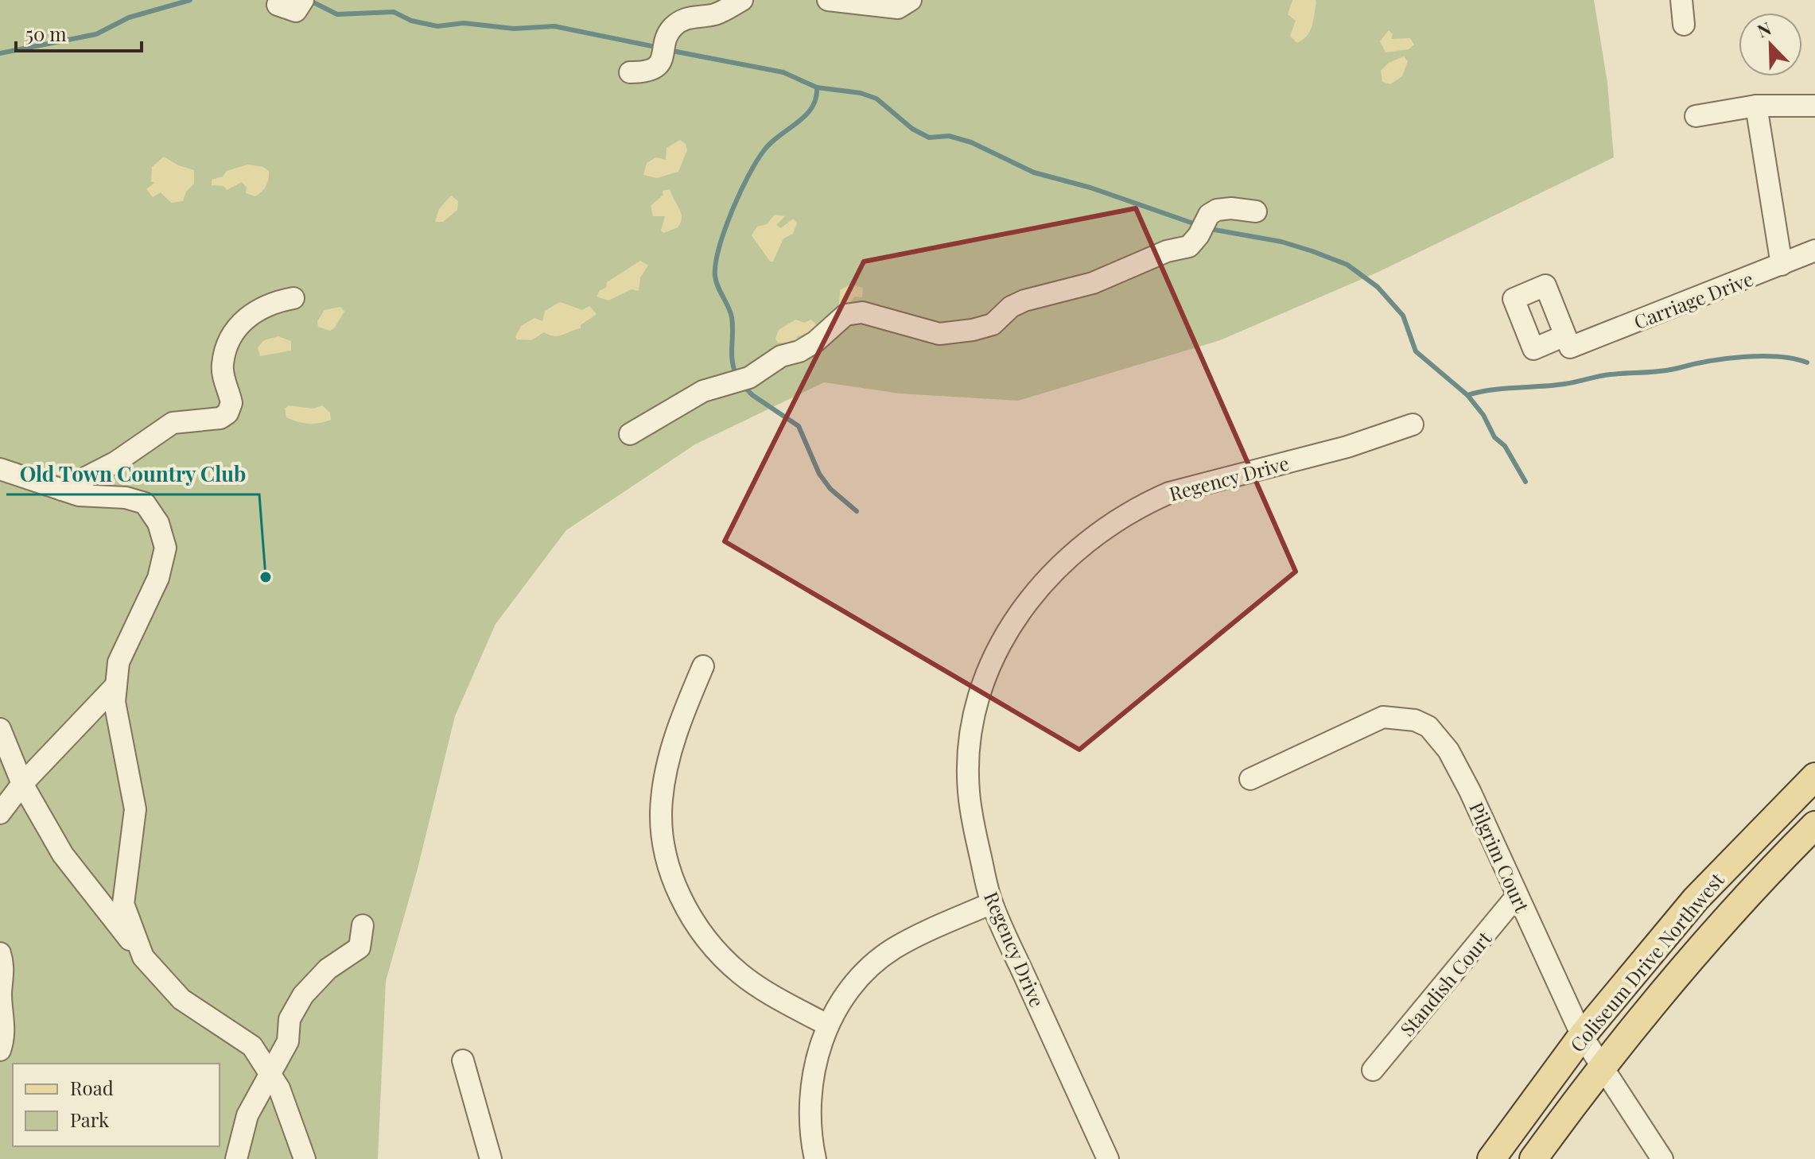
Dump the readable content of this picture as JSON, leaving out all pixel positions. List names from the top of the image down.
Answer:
{
  "streets": {
    "main road": ["Coliseum Drive Northwest"],
    "street": [
      "Carriage Drive",
      "Regency Drive",
      "Pilgrim Court",
      "Standish Court"
    ]
  },
  "crossings": [
    ["Pilgrim Court", "Coliseum Drive Northwest"],
    ["Pilgrim Court", "Standish Court"]
  ],
  "places": ["Old Town Country Club"],
  "legend": ["Road", "Park"],
  "scale_bar": "50 m",
  "north": "top left"
}
